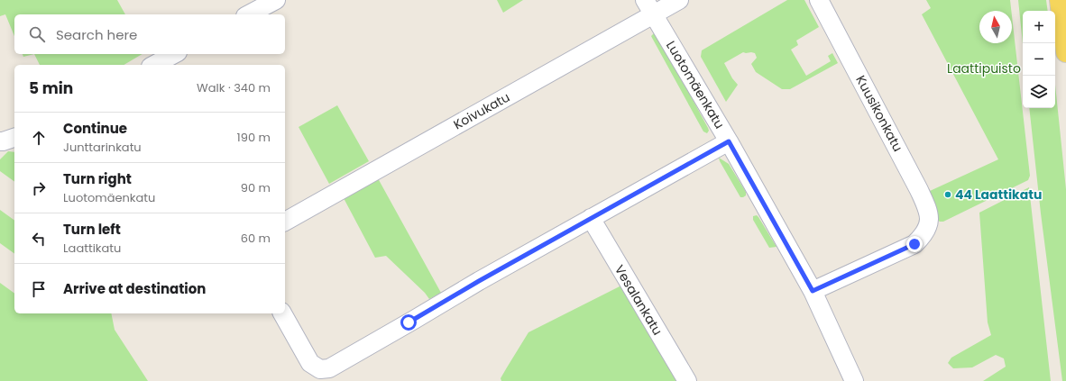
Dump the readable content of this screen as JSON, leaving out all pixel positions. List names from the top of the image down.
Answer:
{
  "streets": {
    "street": [
      "Luotomäenkatu",
      "Koivukatu",
      "Kuusikonkatu",
      "Vesalankatu"
    ]
  },
  "crossings": [
    ["Luotomäenkatu", "Koivukatu"],
    ["Luotomäenkatu", "Kuusikonkatu"]
  ],
  "parks": ["Laattipuisto"],
  "places": ["44 Laattikatu"],
  "north": "top",
  "page": {
    "map_buttons": ["+", "−"],
    "search": "Search here",
    "heading": ["5 min", "Walk · 340 m"],
    "list": [
      ["Continue", "Junttarinkatu", "190 m"],
      ["Turn right", "Luotomäenkatu", "90 m"],
      ["Turn left", "Laattikatu", "60 m"],
      "Arrive at destination"
    ]
  }
}
